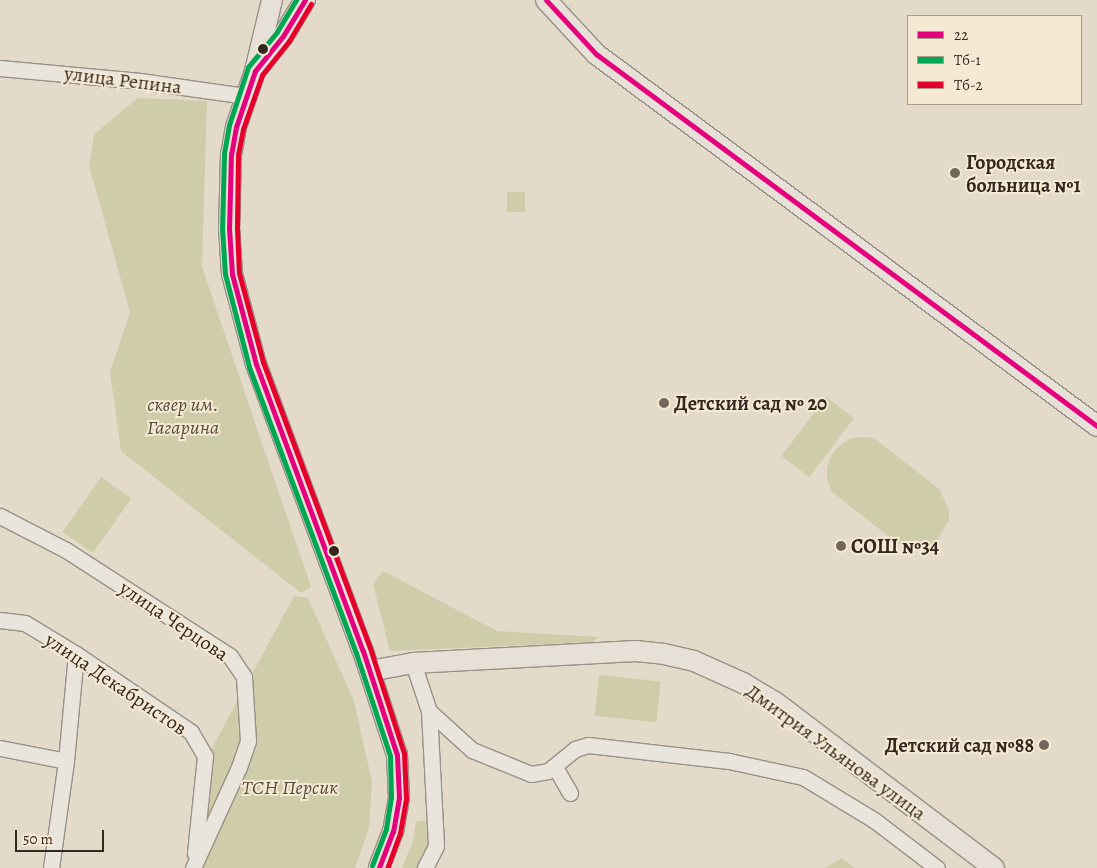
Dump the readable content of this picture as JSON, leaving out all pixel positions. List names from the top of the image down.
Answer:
{
  "streets": {
    "main road": ["Дмитрия Ульянова улица"],
    "street": ["улица Репина", "улица Черцова", "улица Декабристов"]
  },
  "crossings": [
    ["улица Черцова", "улица Декабристов"]
  ],
  "parks": ["сквер им. Гагарина", "ТСН Персик"],
  "places": [
    "Городская больница №1",
    "Детский сад № 20",
    "СОШ №34",
    "Детский сад №88"
  ],
  "lines": ["transit line 22", "transit line Тб-1", "transit line Тб-2"],
  "legend": ["22", "Тб-1", "Тб-2"],
  "scale_bar": "50 m"
}
